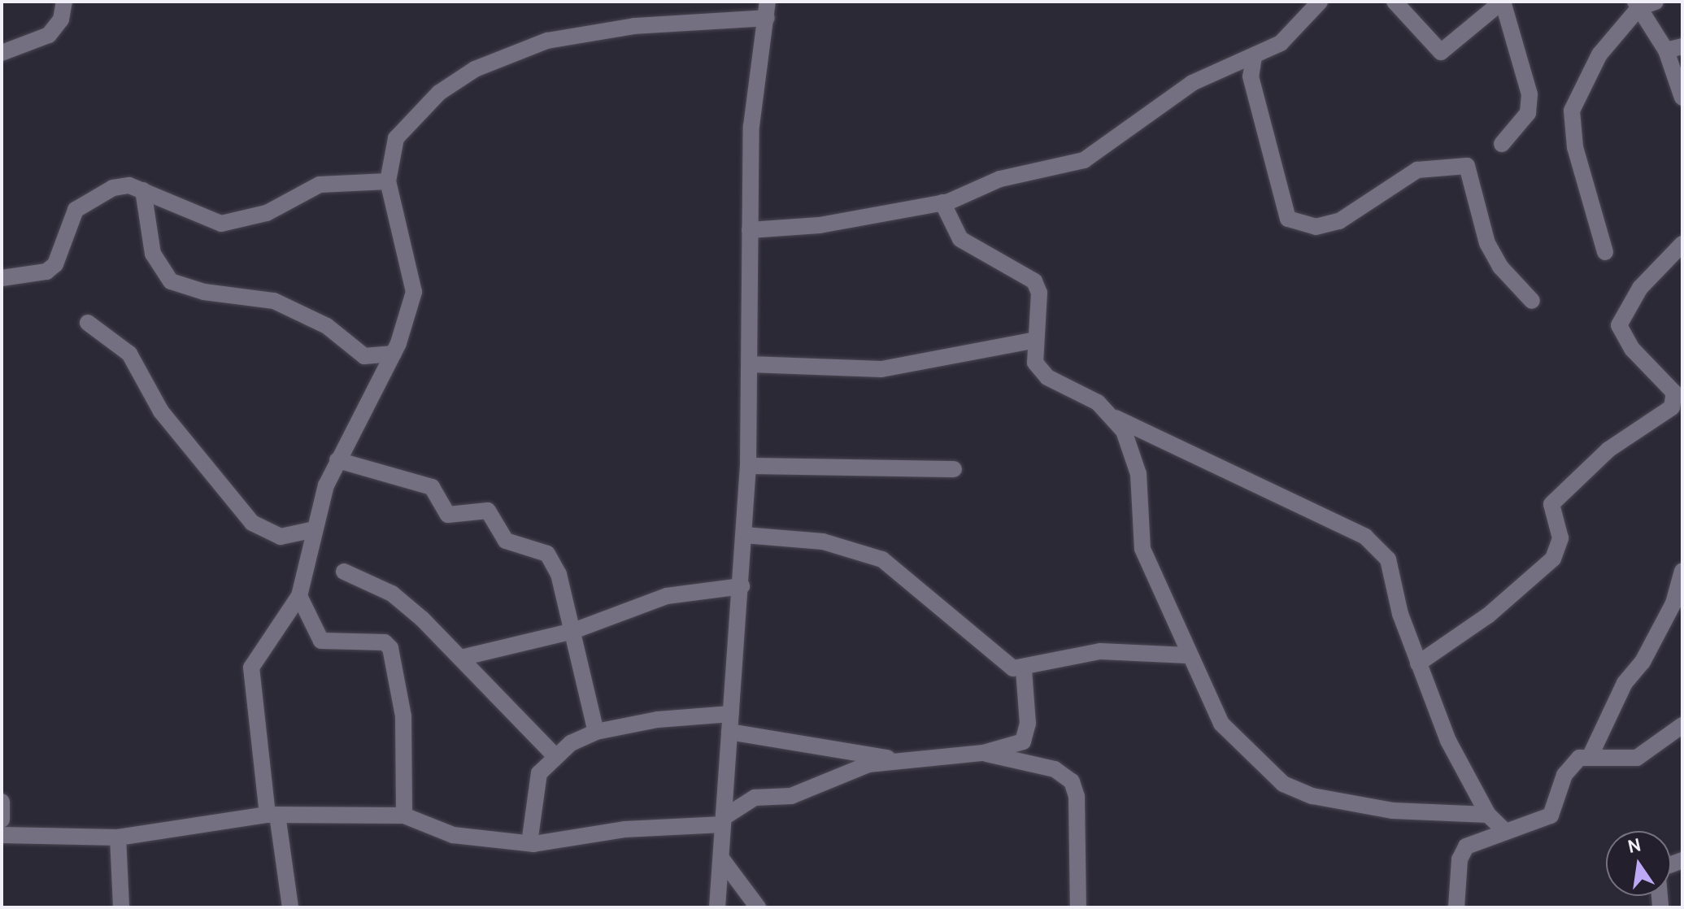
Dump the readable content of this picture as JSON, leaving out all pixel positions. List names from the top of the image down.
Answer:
{
  "north": "top"
}
